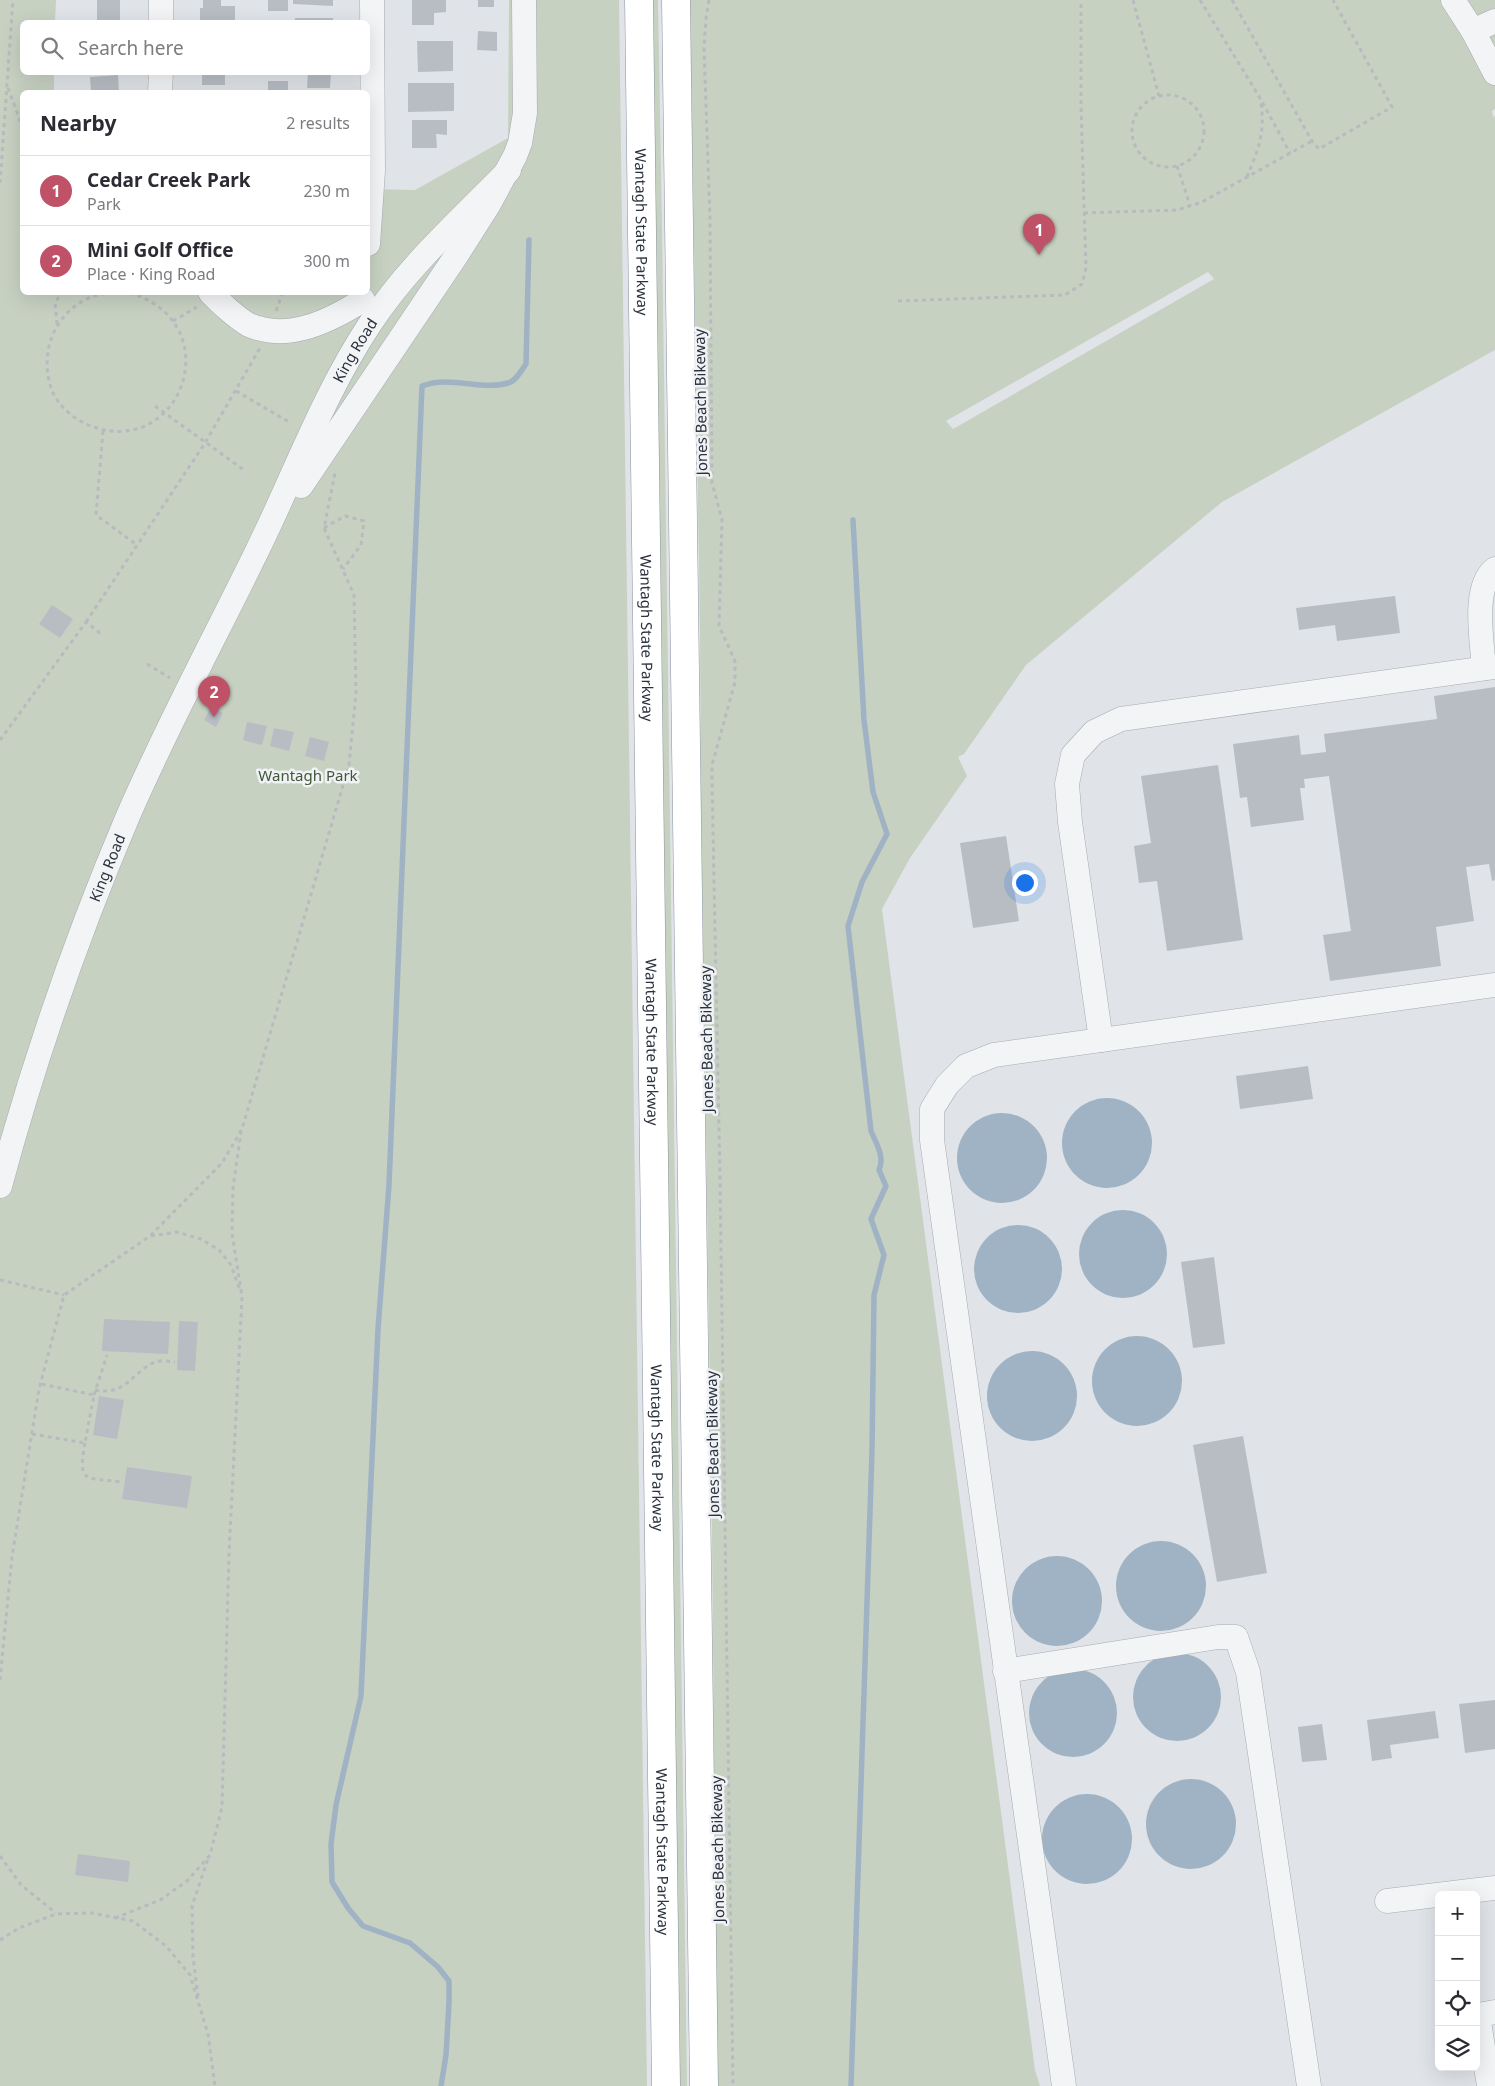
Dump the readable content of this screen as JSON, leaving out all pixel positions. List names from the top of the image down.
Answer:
{
  "streets": {
    "highway": ["Wantagh State Parkway"],
    "street": ["King Road"],
    "path": ["Jones Beach Bikeway"]
  },
  "parks": ["Wantagh Park"],
  "page": {
    "search": "Search here",
    "heading": ["Nearby", "2 results"],
    "list": [
      {
        "mark": "1",
        "name": "Cedar Creek Park",
        "note": "Park",
        "value": "230 m"
      },
      {
        "mark": "2",
        "name": "Mini Golf Office",
        "note": "Place · King Road",
        "value": "300 m"
      }
    ],
    "pins": ["1", "2"],
    "map_buttons": ["+", "−"]
  }
}
